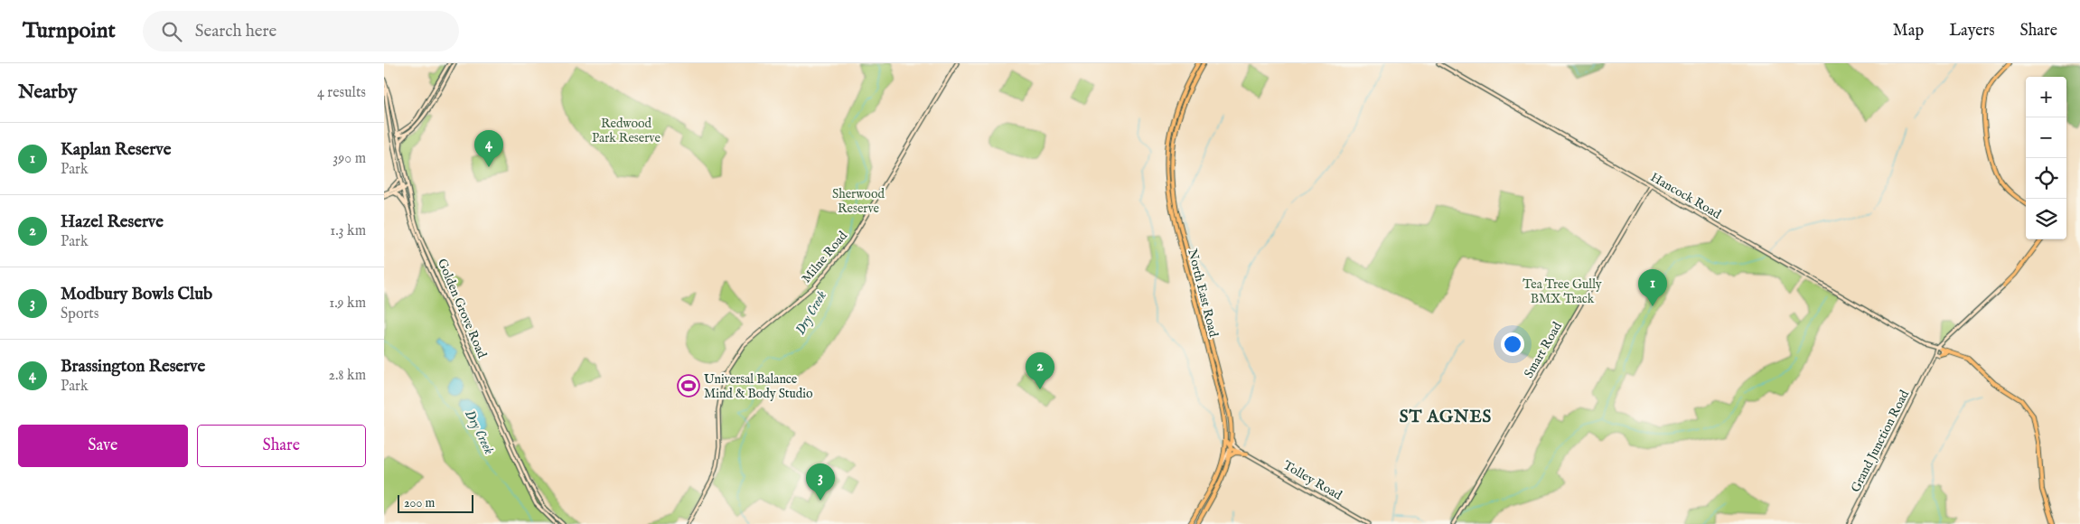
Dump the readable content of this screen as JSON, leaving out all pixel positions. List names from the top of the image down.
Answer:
{
  "streets": {
    "main road": [
      "Hancock Road",
      "Milne Road",
      "North East Road",
      "Golden Grove Road",
      "Smart Road",
      "Grand Junction Road",
      "Tolley Road"
    ]
  },
  "crossings": [
    ["Hancock Road", "Smart Road"],
    ["Hancock Road", "Grand Junction Road"]
  ],
  "districts": ["ST AGNES"],
  "water": ["Dry Creek"],
  "parks": ["Redwood Park Reserve", "Sherwood Reserve", "Tea Tree Gully BMX Track"],
  "places": {
    "sports": ["Universal Balance Mind & Body Studio"]
  },
  "scale_bar": "200 m",
  "page": {
    "header": "Turnpoint",
    "search": "Search here",
    "nav": ["Map", "Layers", "Share"],
    "heading": ["Nearby", "4 results"],
    "map_buttons": ["+", "−"],
    "list": [
      {
        "mark": "1",
        "name": "Kaplan Reserve",
        "note": "Park",
        "value": "390 m"
      },
      {
        "mark": "2",
        "name": "Hazel Reserve",
        "note": "Park",
        "value": "1.3 km"
      },
      {
        "mark": "3",
        "name": "Modbury Bowls Club",
        "note": "Sports",
        "value": "1.9 km"
      },
      {
        "mark": "4",
        "name": "Brassington Reserve",
        "note": "Park",
        "value": "2.8 km"
      }
    ],
    "pins": [
      "4",
      "1",
      "2",
      "3"
    ],
    "buttons": ["Save", "Share"],
    "scale": "200 m"
  }
}
